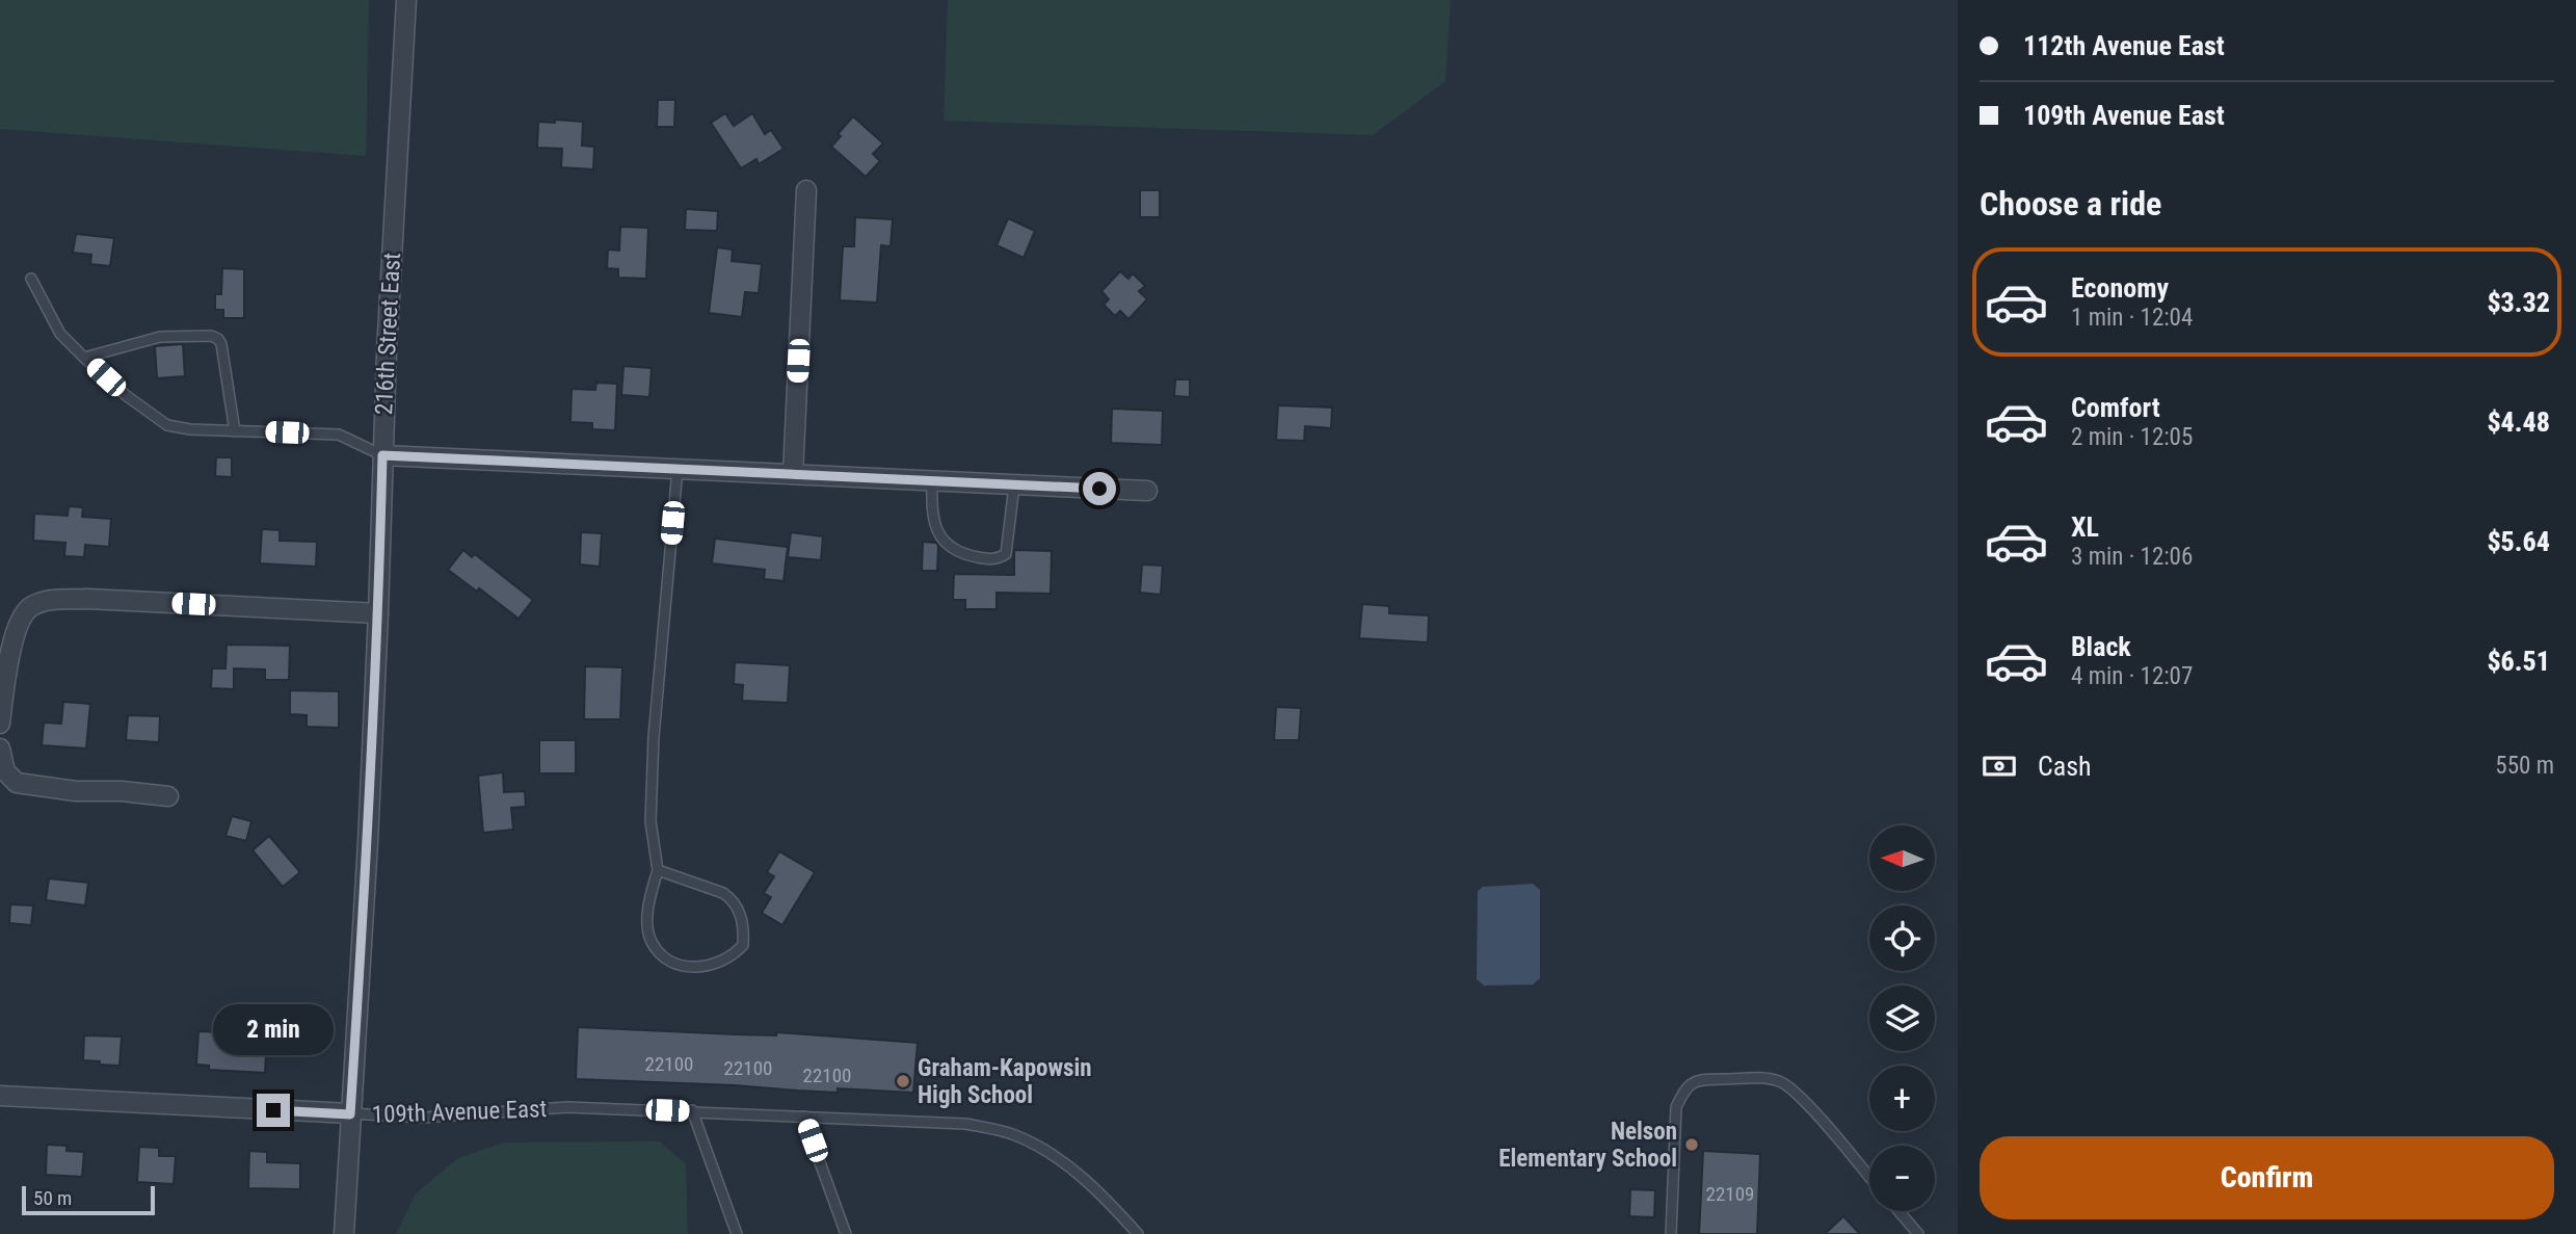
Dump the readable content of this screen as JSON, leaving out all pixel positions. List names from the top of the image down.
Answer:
{
  "streets": {
    "street": ["216th Street East", "109th Avenue East"]
  },
  "crossings": [
    ["216th Street East", "109th Avenue East"]
  ],
  "places": ["Graham-Kapowsin High School", "Nelson Elementary School"],
  "house_numbers": [
    "22100",
    "22100",
    "22100",
    "22109"
  ],
  "scale_bar": "50 m",
  "north": "left",
  "page": {
    "banner": ["112th Avenue East", "109th Avenue East"],
    "heading": "Choose a ride",
    "list": [
      {
        "name": "Economy",
        "note": "1 min · 12:04",
        "value": "$3.32"
      },
      {
        "name": "Comfort",
        "note": "2 min · 12:05",
        "value": "$4.48"
      },
      {
        "name": "XL",
        "note": "3 min · 12:06",
        "value": "$5.64"
      },
      {
        "name": "Black",
        "note": "4 min · 12:07",
        "value": "$6.51"
      }
    ],
    "pay": ["Cash", "550 m"],
    "map_buttons": ["+", "−"],
    "bubble": "2 min",
    "buttons": "Confirm",
    "scale": "50 m"
  }
}
